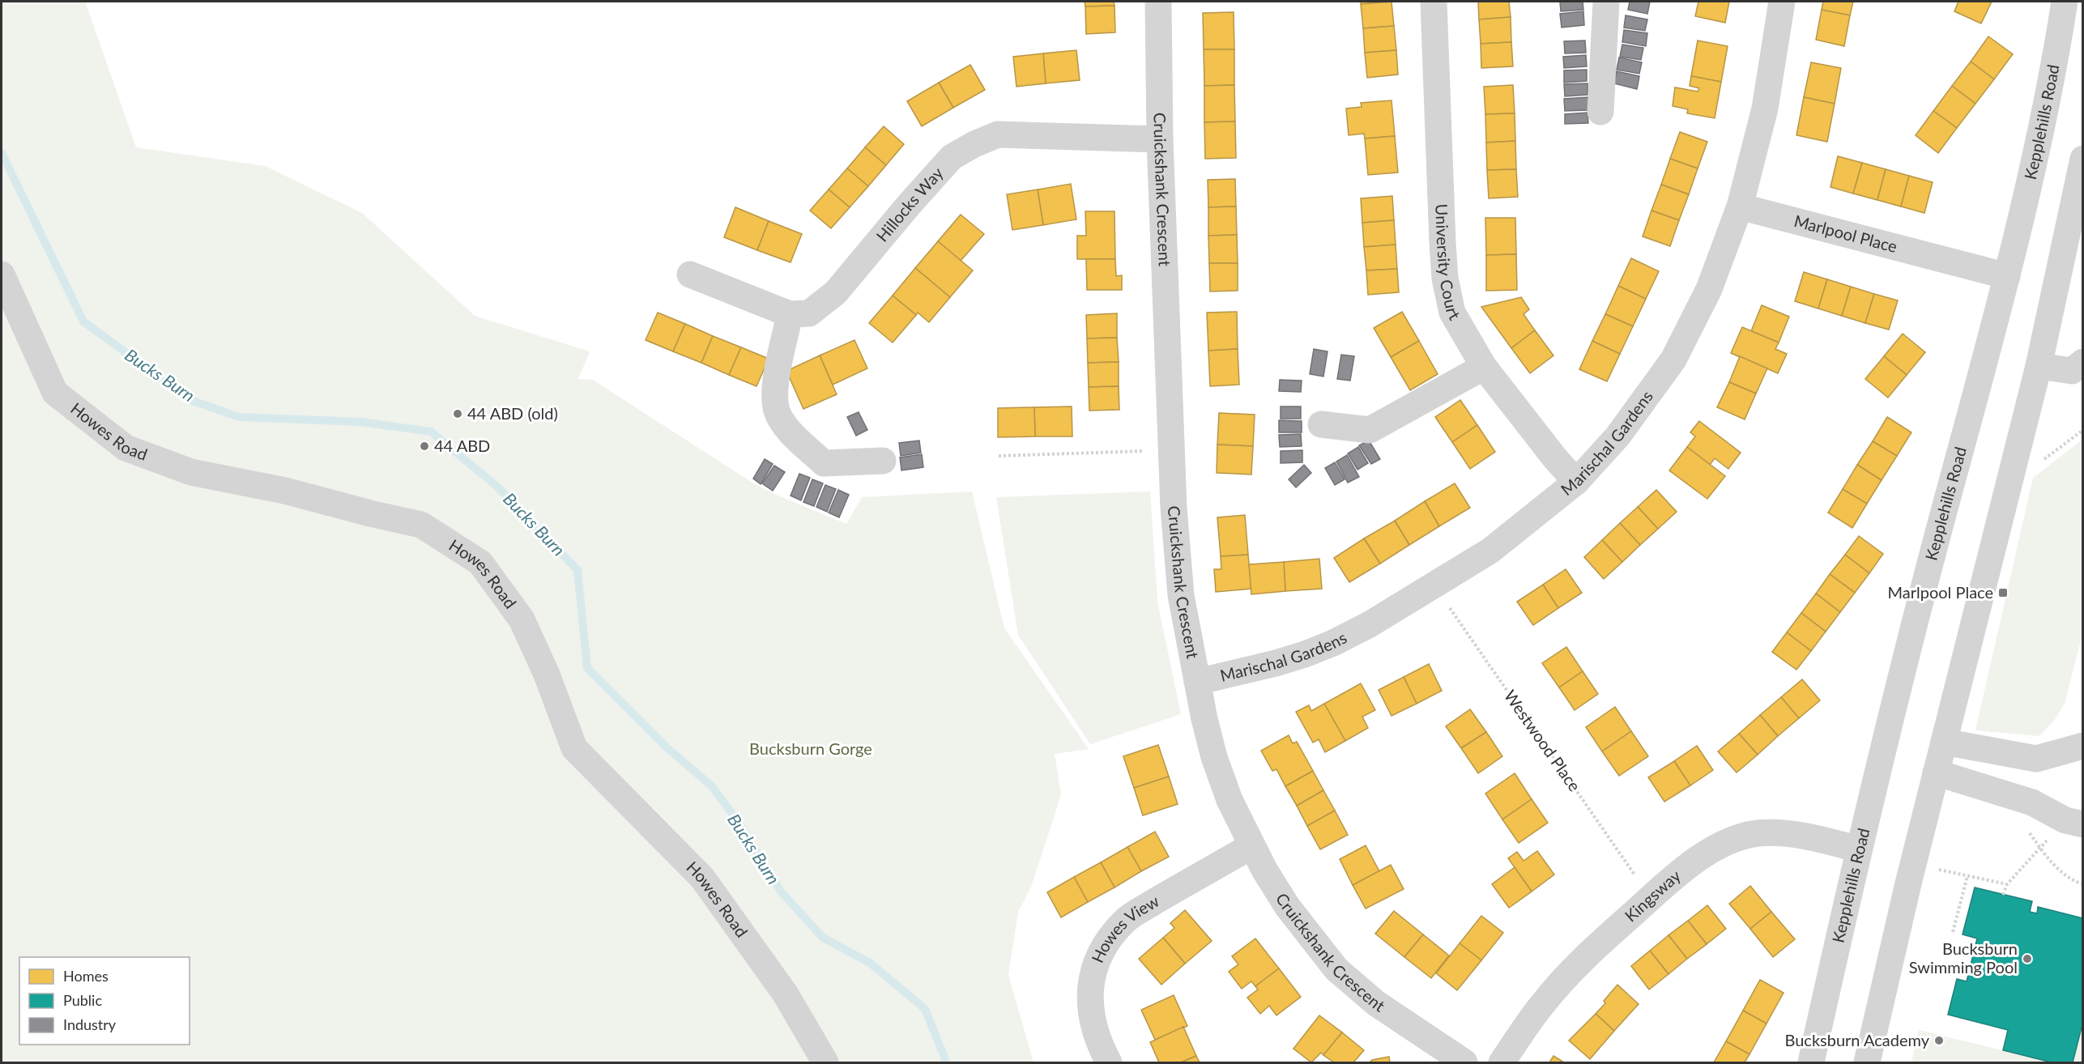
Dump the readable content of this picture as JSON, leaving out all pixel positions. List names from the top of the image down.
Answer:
{
  "streets": {
    "street": [
      "Kepplehills Road",
      "Cruickshank Crescent",
      "Hillocks Way",
      "Marlpool Place",
      "University Court",
      "Howes Road",
      "Marischal Gardens",
      "Kingsway",
      "Howes View"
    ],
    "path": ["Westwood Place"]
  },
  "crossings": [
    ["Kepplehills Road", "Marlpool Place"],
    ["Kepplehills Road", "Kingsway"],
    ["Cruickshank Crescent", "Hillocks Way"],
    ["Cruickshank Crescent", "Marischal Gardens"],
    ["Cruickshank Crescent", "Howes View"],
    ["Marlpool Place", "Marischal Gardens"],
    ["University Court", "Marischal Gardens"],
    ["Marischal Gardens", "Westwood Place"],
    ["Westwood Place", "Kingsway"]
  ],
  "water": ["Bucks Burn"],
  "parks": ["Bucksburn Gorge"],
  "places": {
    "other": [
      "44 ABD (old)",
      "44 ABD",
      "Bucksburn Swimming Pool",
      "Bucksburn Academy"
    ],
    "transit": ["Marlpool Place"]
  },
  "legend": ["Homes", "Public", "Industry"]
}
